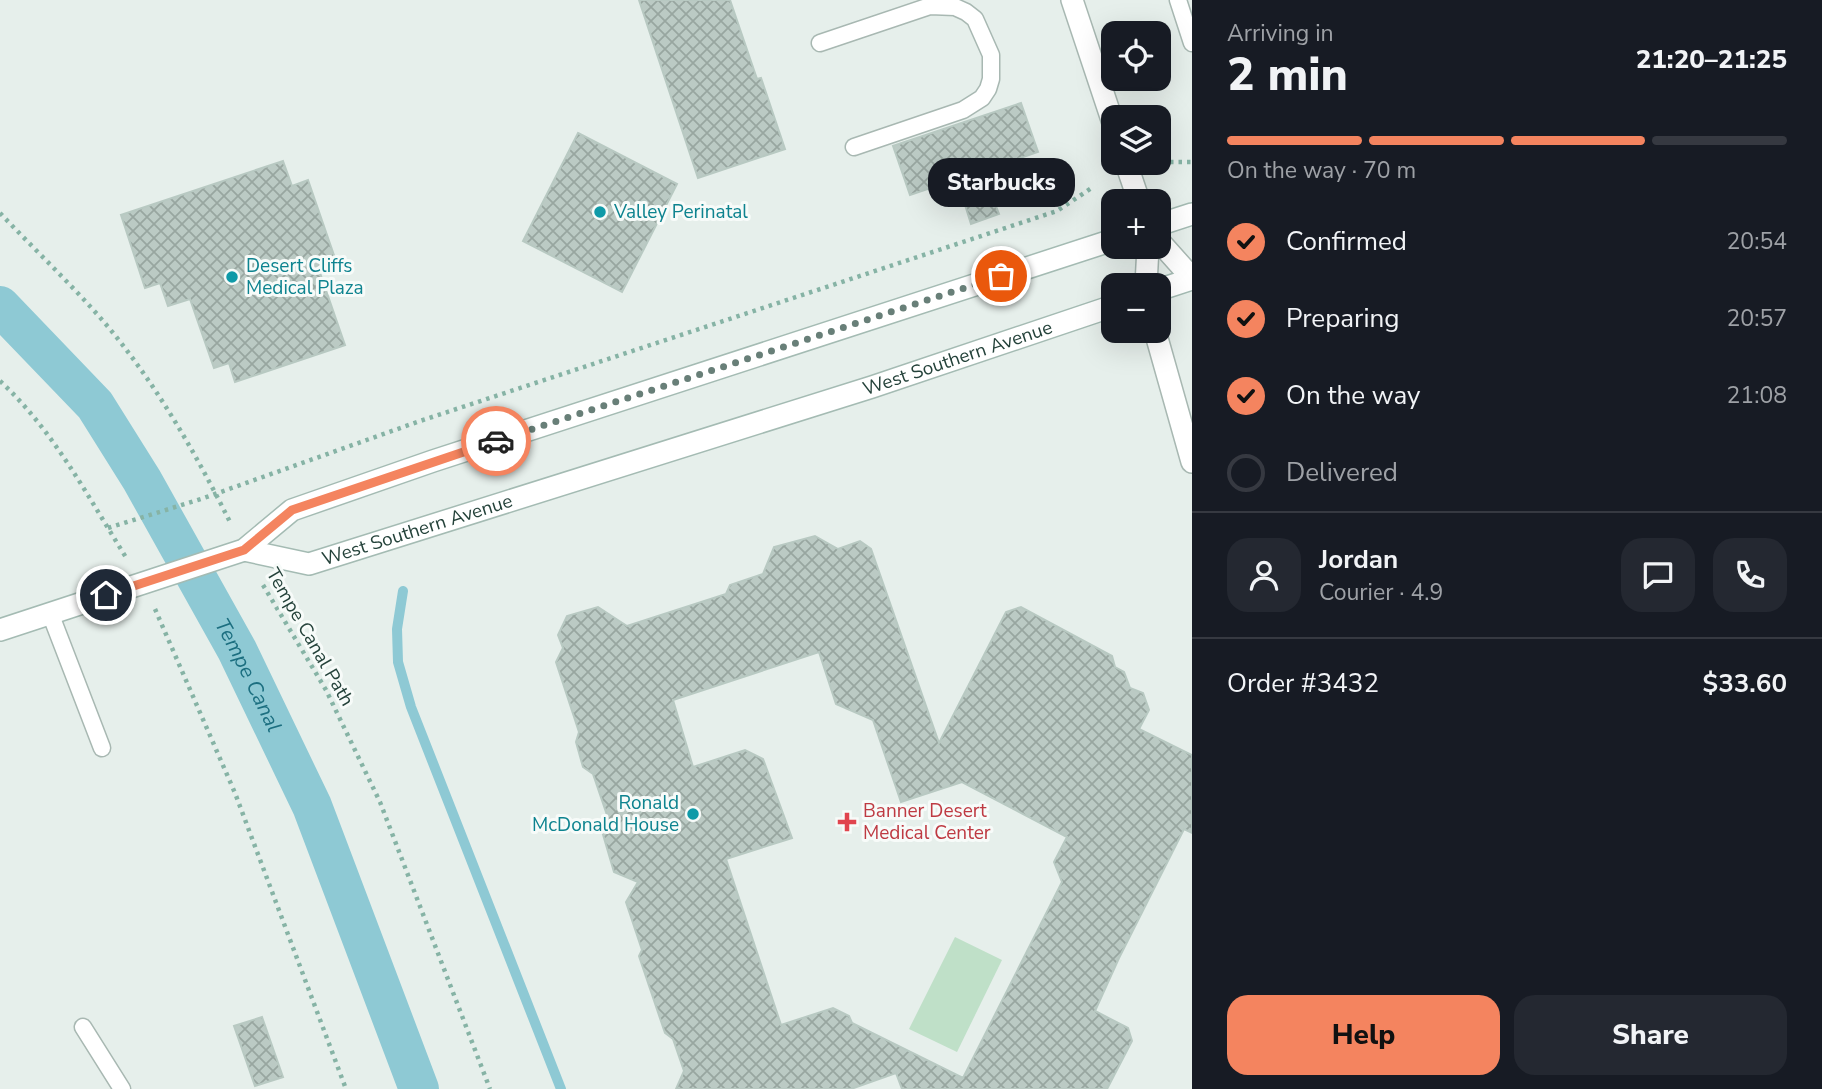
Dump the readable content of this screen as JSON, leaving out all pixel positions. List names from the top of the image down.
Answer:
{
  "streets": {
    "main road": ["West Southern Avenue"],
    "path": ["Tempe Canal Path"]
  },
  "crossings": [
    ["West Southern Avenue", "Tempe Canal Path"]
  ],
  "water": ["Tempe Canal"],
  "places": {
    "other": [
      "Valley Perinatal",
      "Starbucks",
      "Desert Cliffs Medical Plaza",
      "Ronald McDonald House"
    ],
    "health": ["Banner Desert Medical Center"]
  },
  "page": {
    "heading": ["2 min", "Arriving in", "21:20–21:25"],
    "panel": [
      "Jordan",
      "Courier · 4.9",
      "Order #3432",
      "$33.60"
    ],
    "map_buttons": ["+", "−"],
    "bar": "On the way · 70 m",
    "bubble": "Starbucks",
    "list": [
      ["Confirmed", "20:54"],
      ["Preparing", "20:57"],
      ["On the way", "21:08"],
      "Delivered"
    ],
    "buttons": ["Help", "Share"]
  }
}
